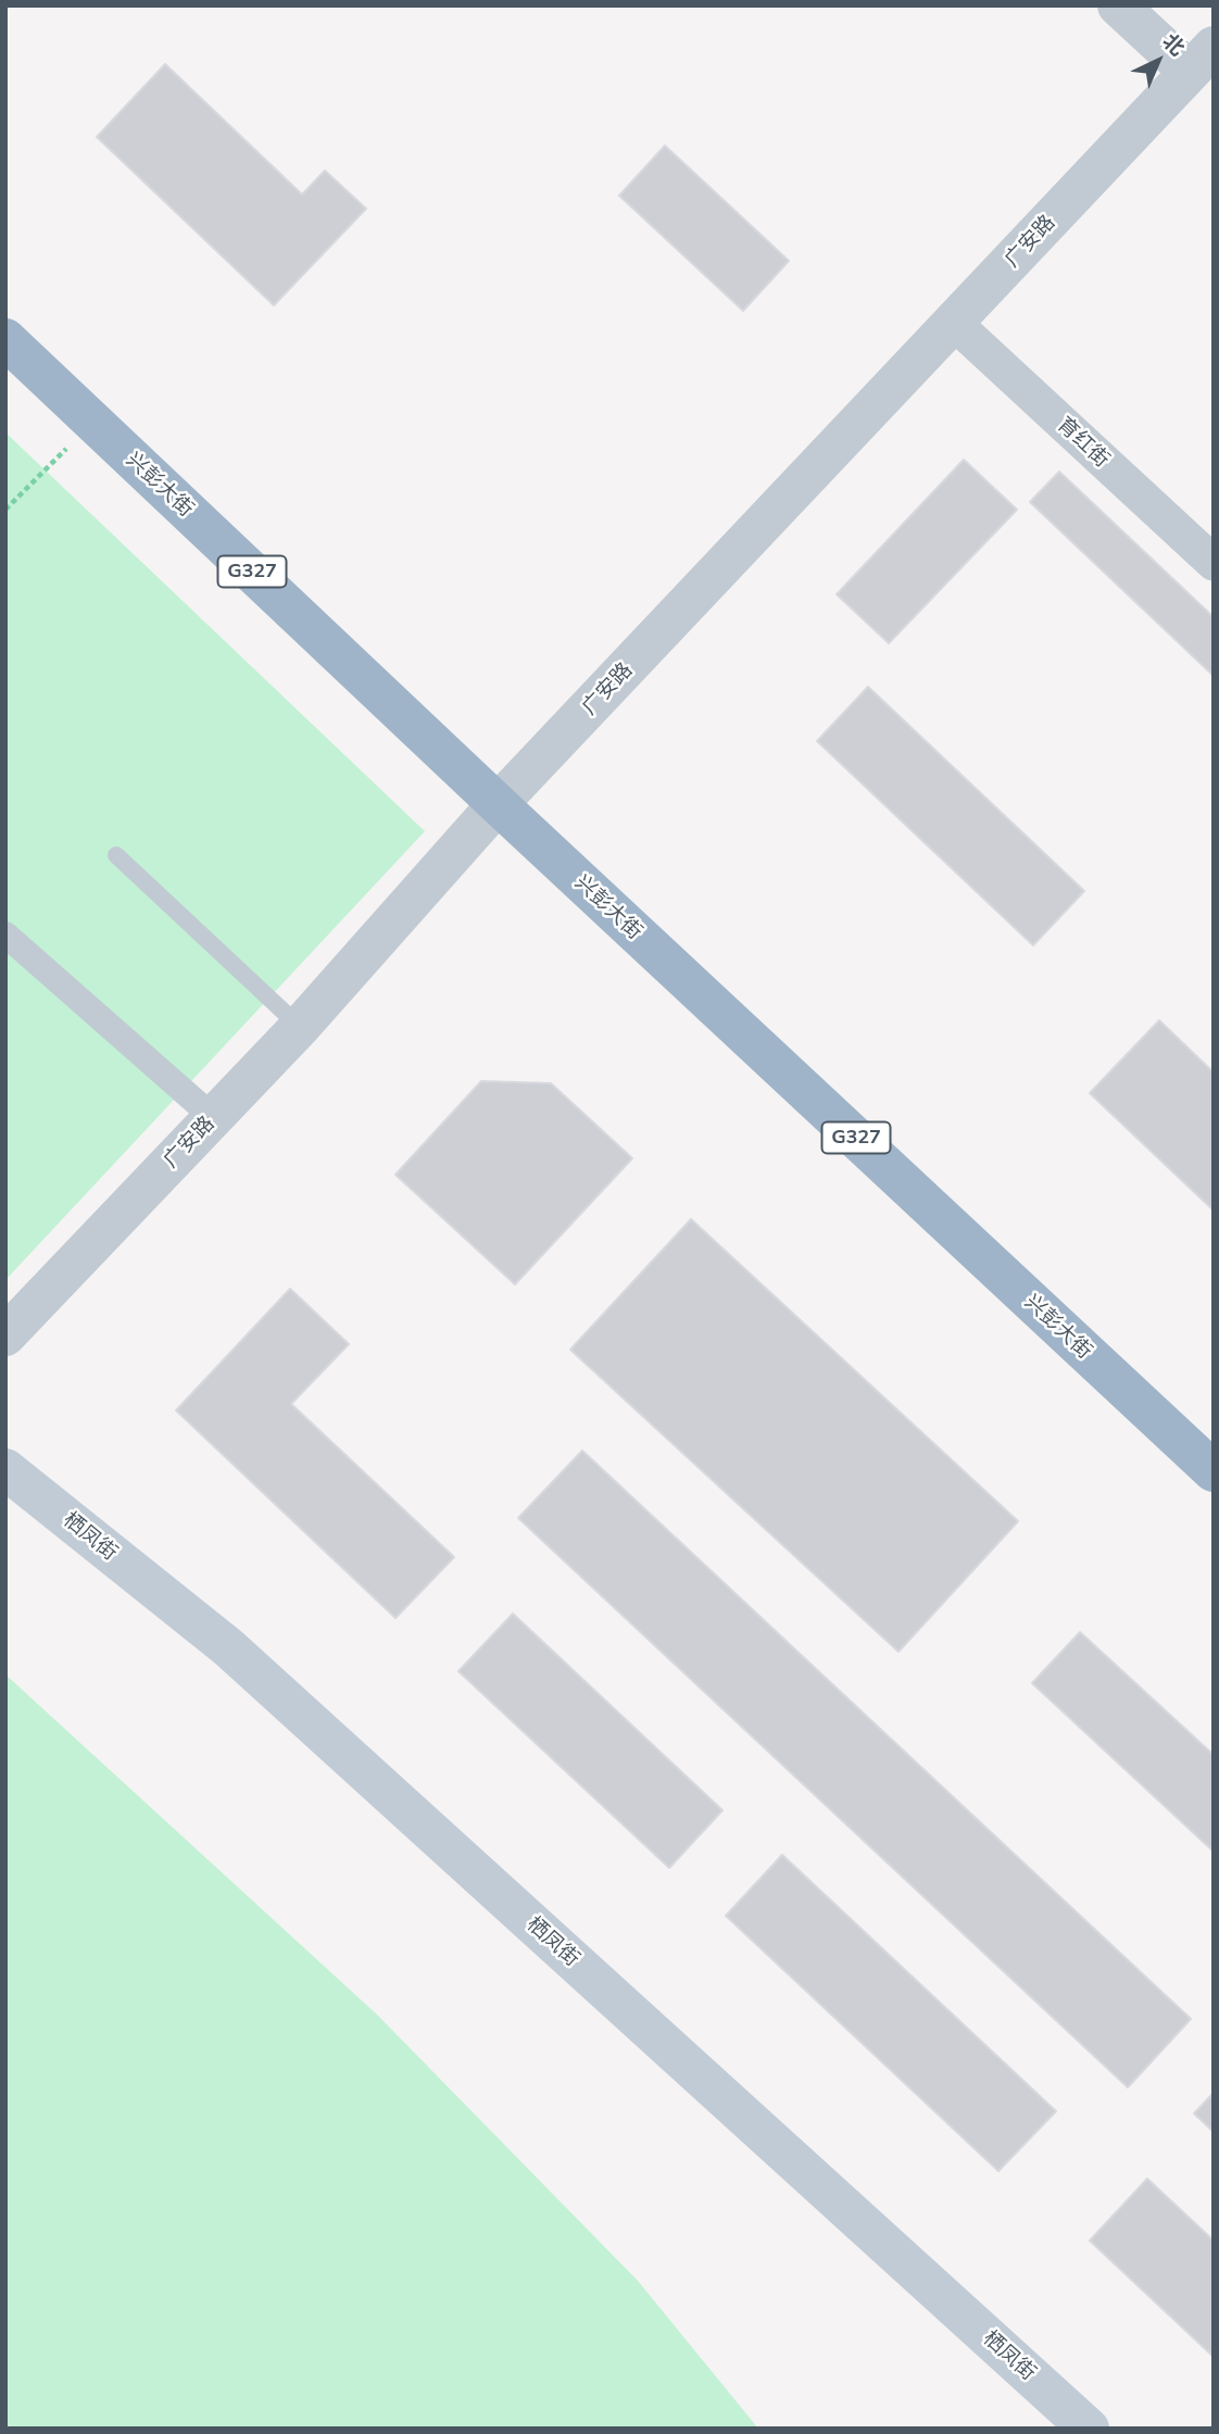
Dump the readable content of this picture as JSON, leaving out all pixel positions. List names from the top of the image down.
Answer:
{
  "streets": {
    "highway": ["兴彭大街", "G327"],
    "main road": ["栖凤街"],
    "street": ["广安路", "育红街"]
  },
  "crossings": [
    ["广安路", "育红街"],
    ["广安路", "兴彭大街"]
  ],
  "north": "top right"
}
